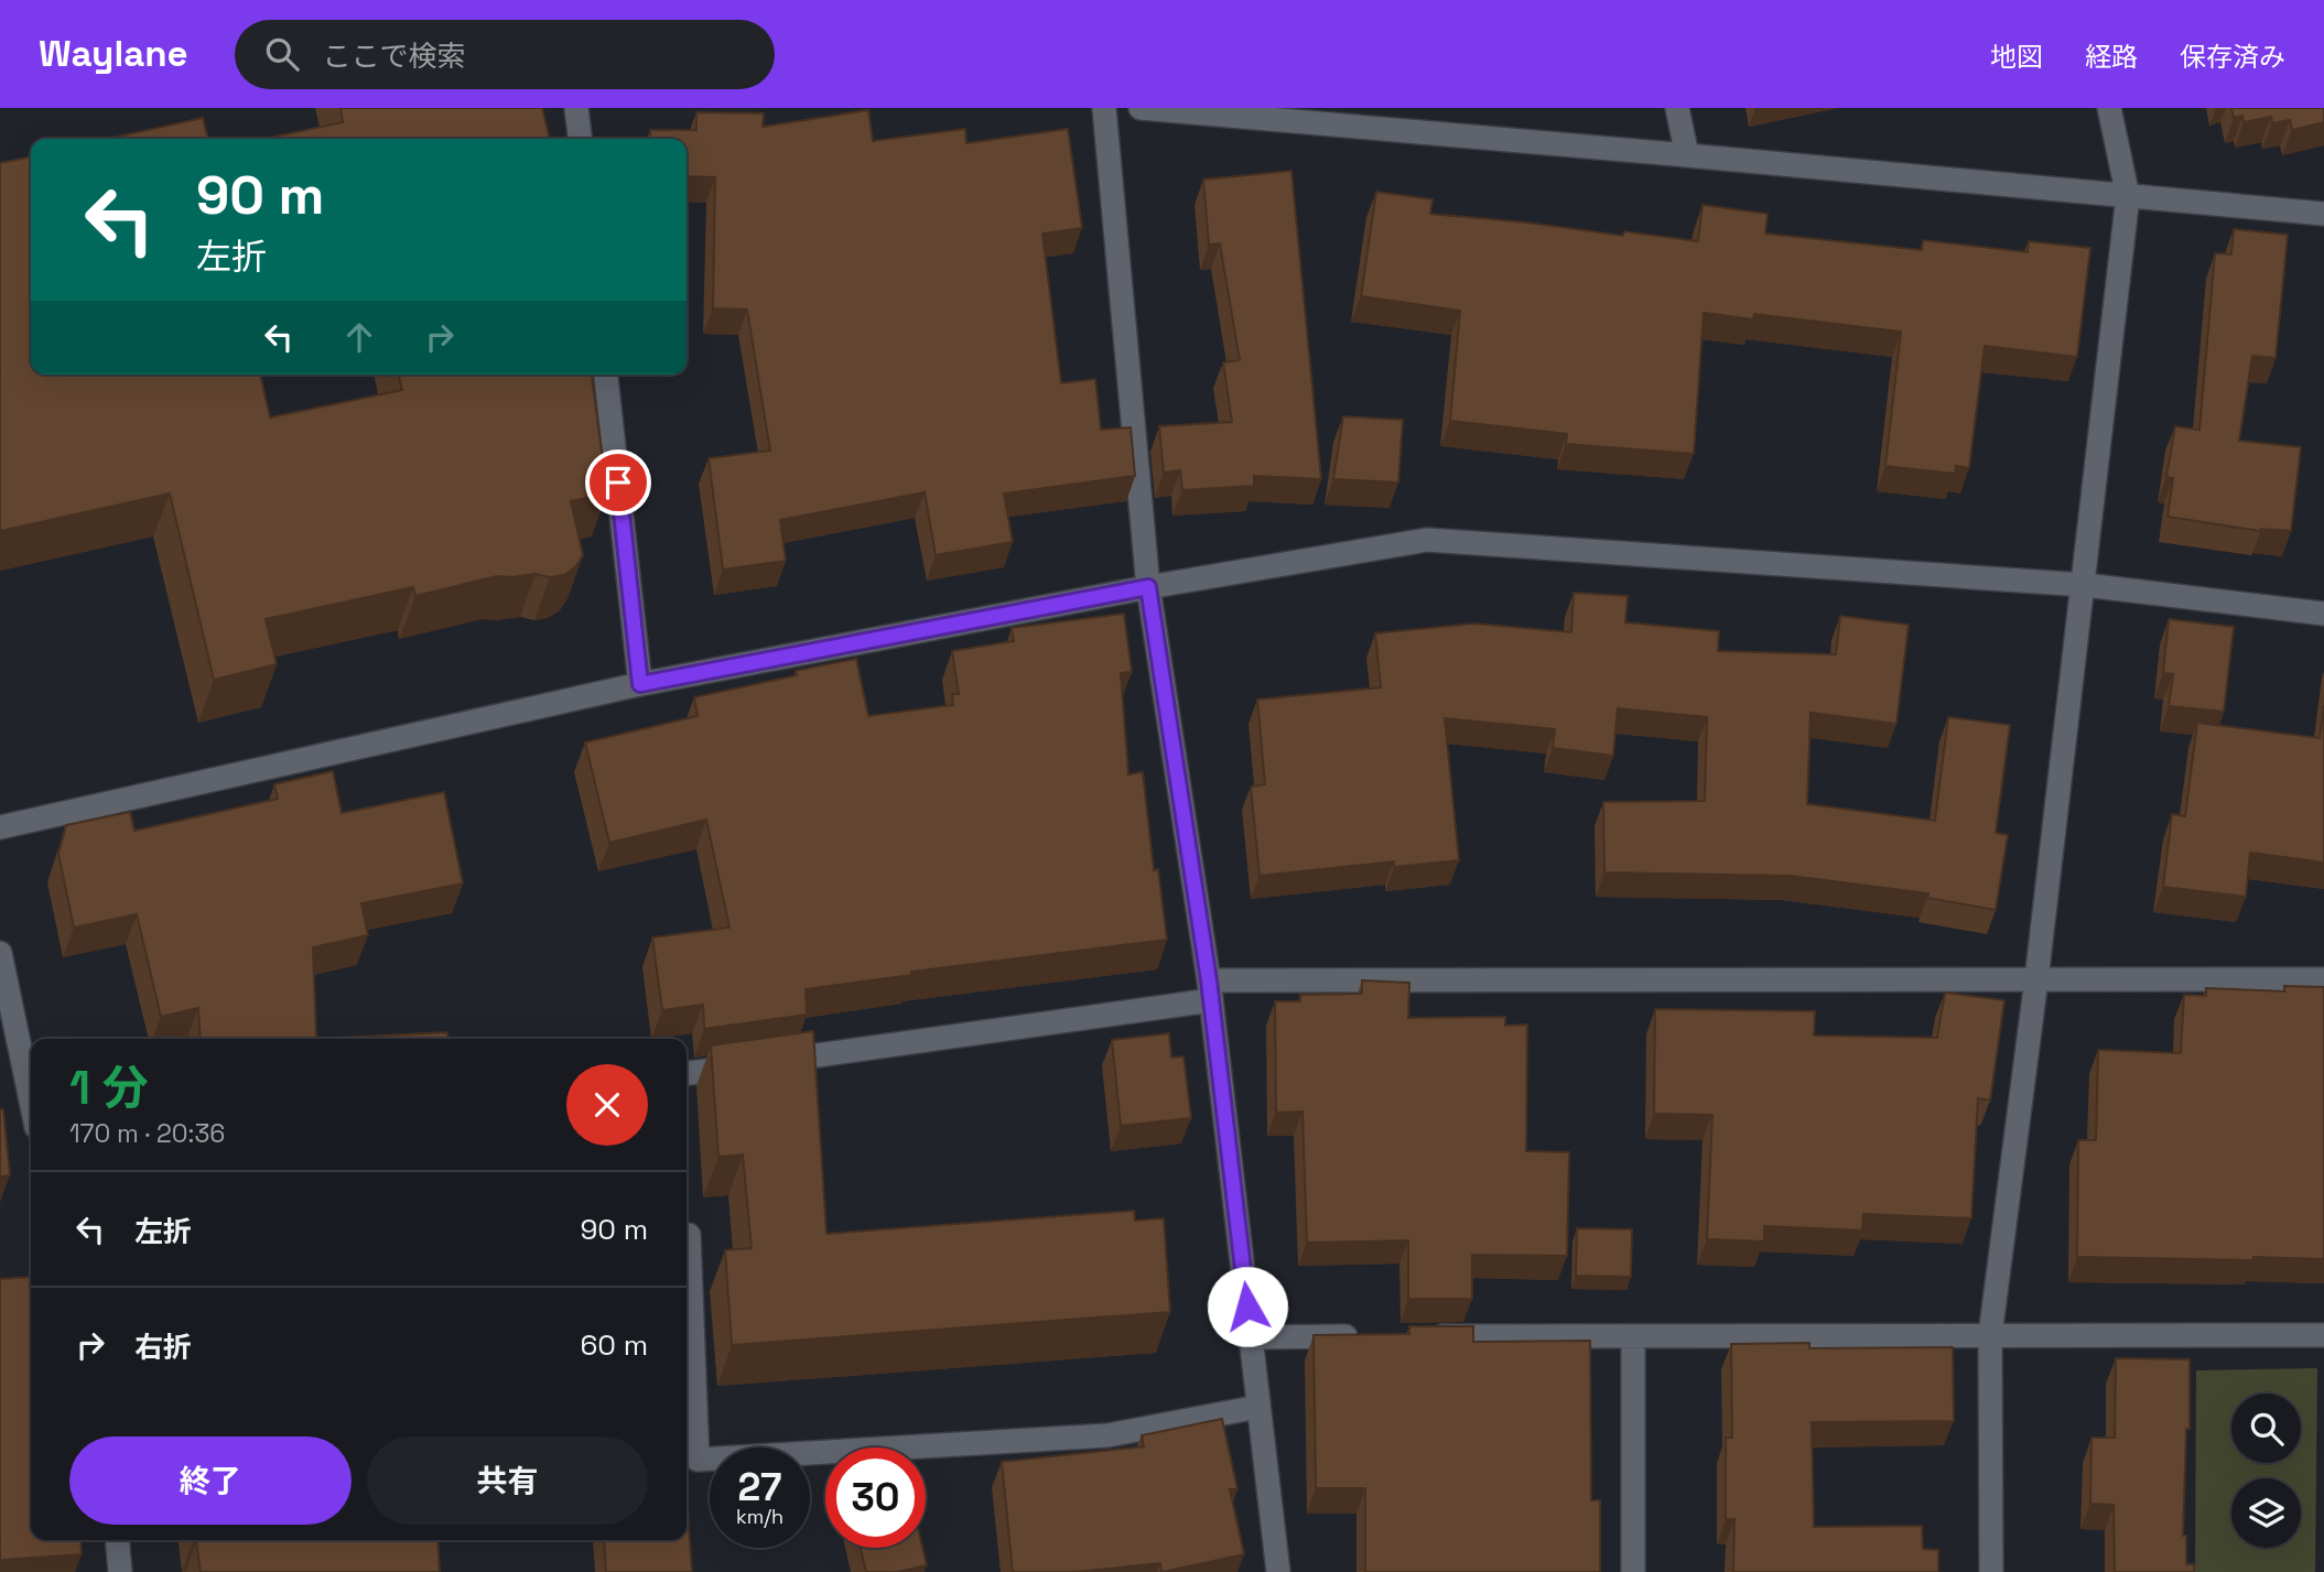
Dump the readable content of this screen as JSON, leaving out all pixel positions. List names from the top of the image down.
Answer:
{
  "page": {
    "header": "Waylane",
    "search": "ここで検索",
    "nav": ["地図", "経路", "保存済み"],
    "turn": ["90 m", "左折"],
    "heading": ["1 分", "170 m · 20:36"],
    "list": [
      {
        "name": "左折",
        "value": "90 m"
      },
      {
        "name": "右折",
        "value": "60 m"
      }
    ],
    "buttons": ["終了", "共有"],
    "speed": "27 km/h",
    "limit": "30"
  }
}
